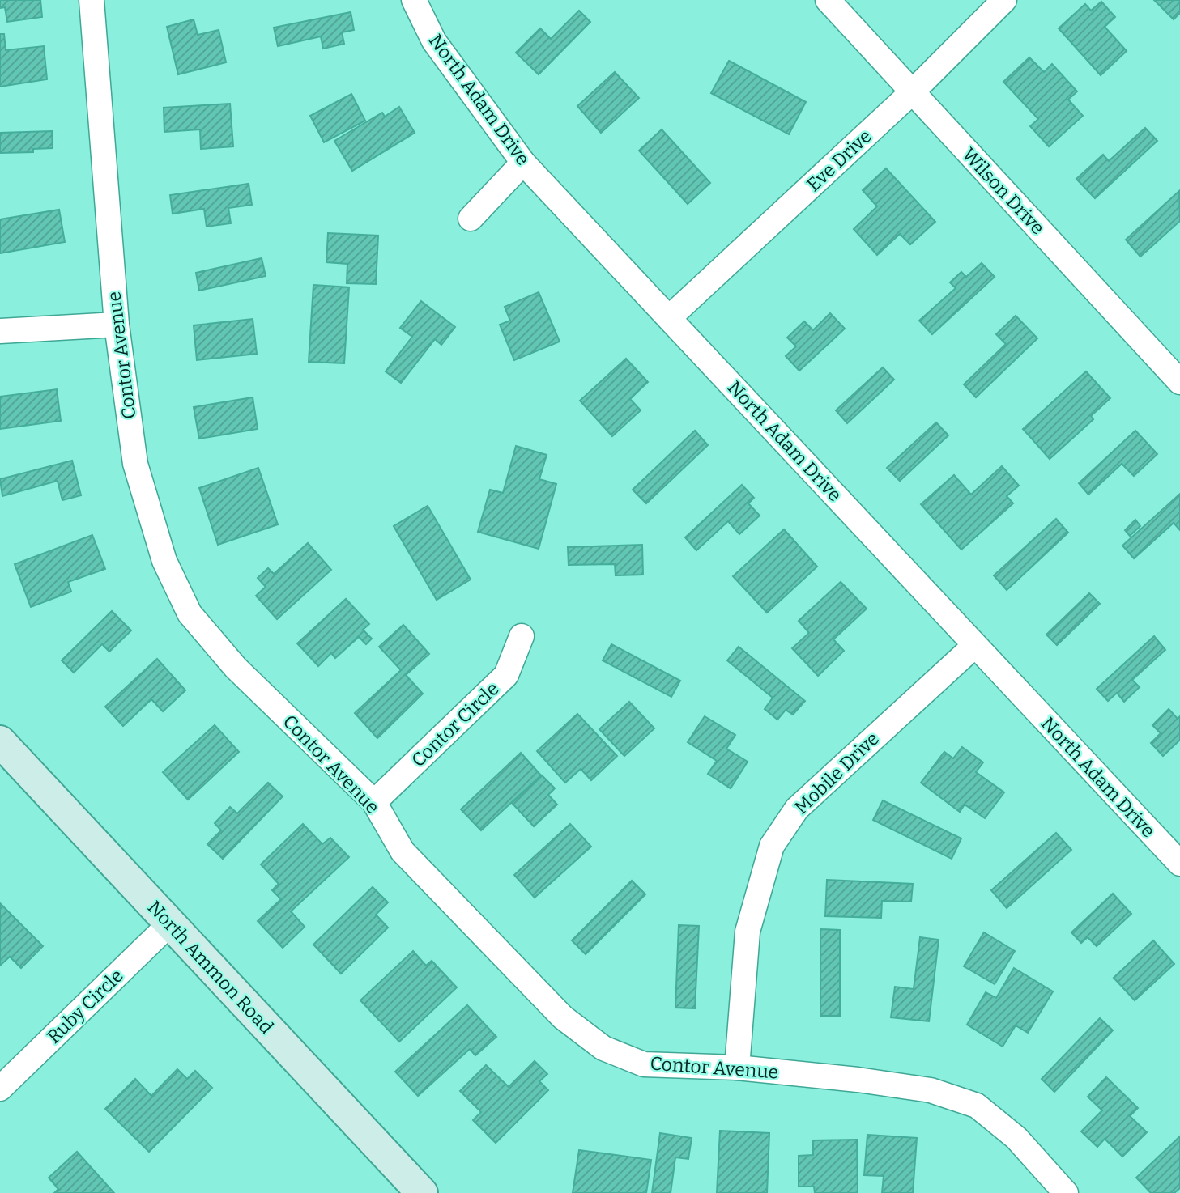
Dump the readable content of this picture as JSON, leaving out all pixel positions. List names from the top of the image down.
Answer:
{
  "streets": {
    "main road": ["North Ammon Road"],
    "street": [
      "North Adam Drive",
      "Eve Drive",
      "Wilson Drive",
      "Contor Avenue",
      "Contor Circle",
      "Mobile Drive",
      "Ruby Circle"
    ]
  },
  "crossings": [
    ["North Adam Drive", "Eve Drive"],
    ["North Adam Drive", "Mobile Drive"],
    ["Eve Drive", "Wilson Drive"],
    ["Contor Avenue", "Contor Circle"],
    ["Contor Avenue", "Mobile Drive"],
    ["North Ammon Road", "Ruby Circle"]
  ]
}
